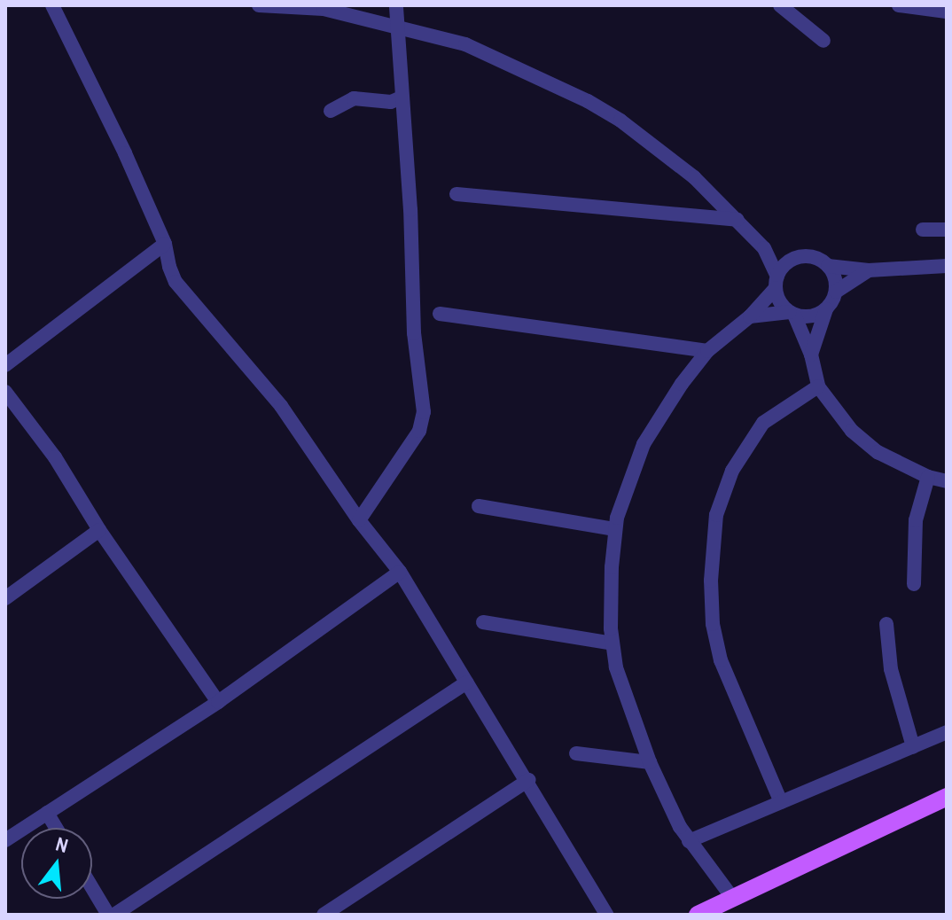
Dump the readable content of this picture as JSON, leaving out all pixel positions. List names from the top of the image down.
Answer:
{
  "north": "top"
}
